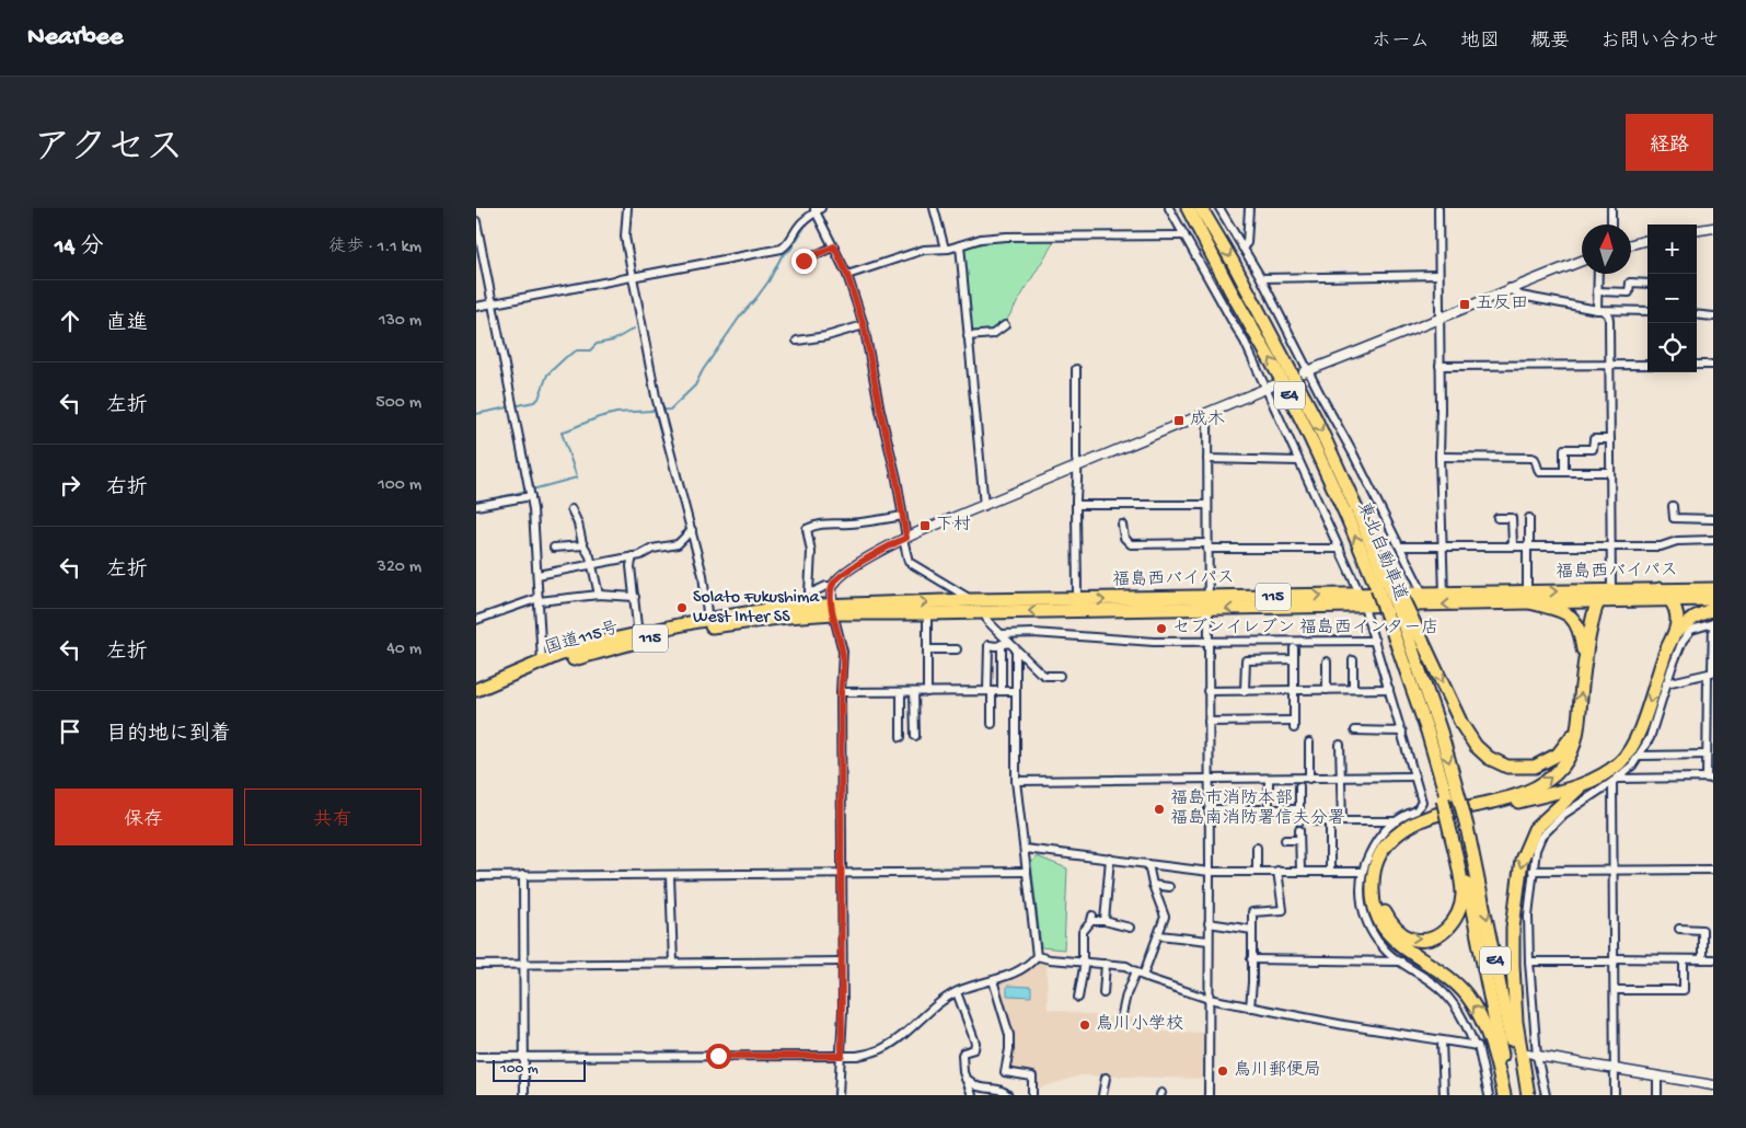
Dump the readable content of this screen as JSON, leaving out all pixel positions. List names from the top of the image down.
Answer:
{
  "streets": {
    "highway": [
      "E4",
      "東北自動車道",
      "福島西バイパス",
      "115",
      "国道115号"
    ]
  },
  "crossings": [
    ["E4", "東北自動車道"],
    ["福島西バイパス", "国道115号"]
  ],
  "places": {
    "transit": ["五反田", "成木", "下村"],
    "other": [
      "Solato Fukushima West Inter SS",
      "セブンイレブン 福島西インター店",
      "福島市消防本部 福島南消防署信夫分署",
      "鳥川小学校",
      "鳥川郵便局"
    ]
  },
  "scale_bar": "100 m",
  "north": "top",
  "page": {
    "header": "Nearbee",
    "nav": [
      "ホーム",
      "地図",
      "概要",
      "お問い合わせ"
    ],
    "title": "アクセス",
    "buttons": [
      "経路",
      ["保存", "共有"]
    ],
    "heading": ["14 分", "徒歩 · 1.1 km"],
    "map_buttons": ["+", "−"],
    "list": [
      ["直進", "130 m"],
      ["左折", "500 m"],
      ["右折", "100 m"],
      ["左折", "320 m"],
      ["左折", "40 m"],
      "目的地に到着"
    ],
    "scale": "100 m"
  }
}
